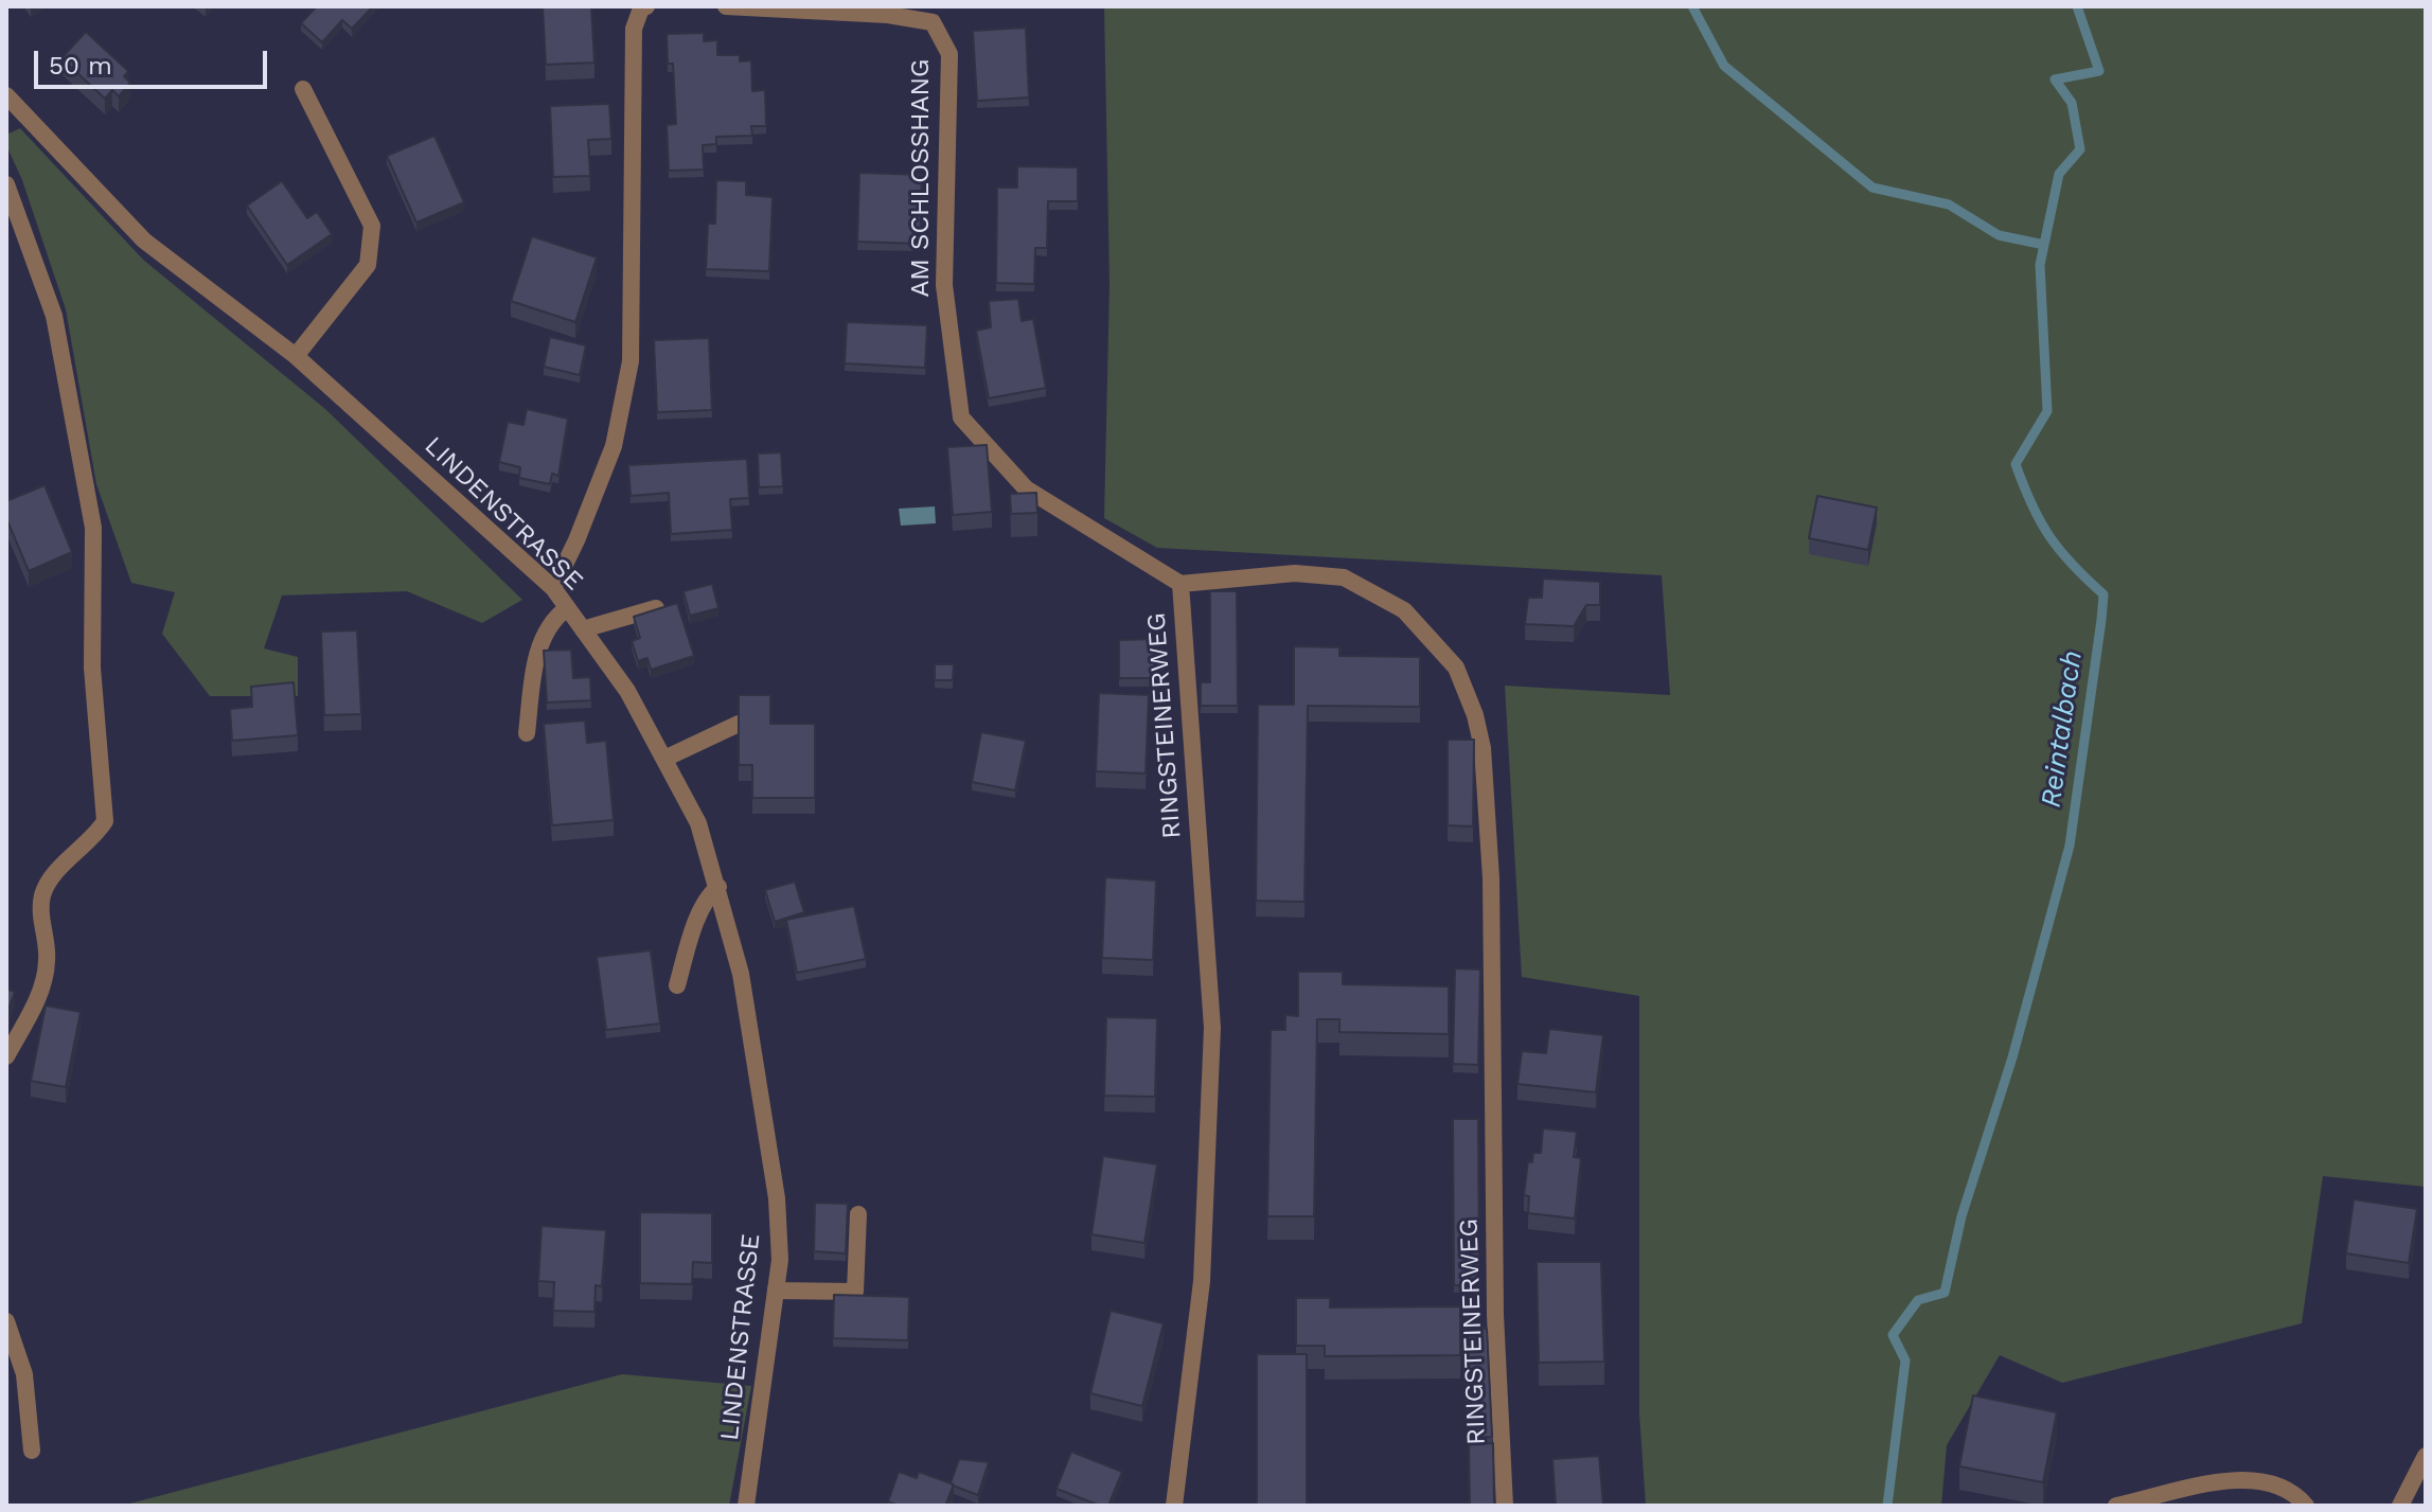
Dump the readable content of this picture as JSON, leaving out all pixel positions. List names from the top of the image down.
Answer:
{
  "streets": {
    "street": ["AM SCHLOSSHANG", "LINDENSTRASSE", "RINGSTEINERWEG"]
  },
  "crossings": [
    ["AM SCHLOSSHANG", "RINGSTEINERWEG"]
  ],
  "water": ["Reintalbach"],
  "scale_bar": "50 m"
}
